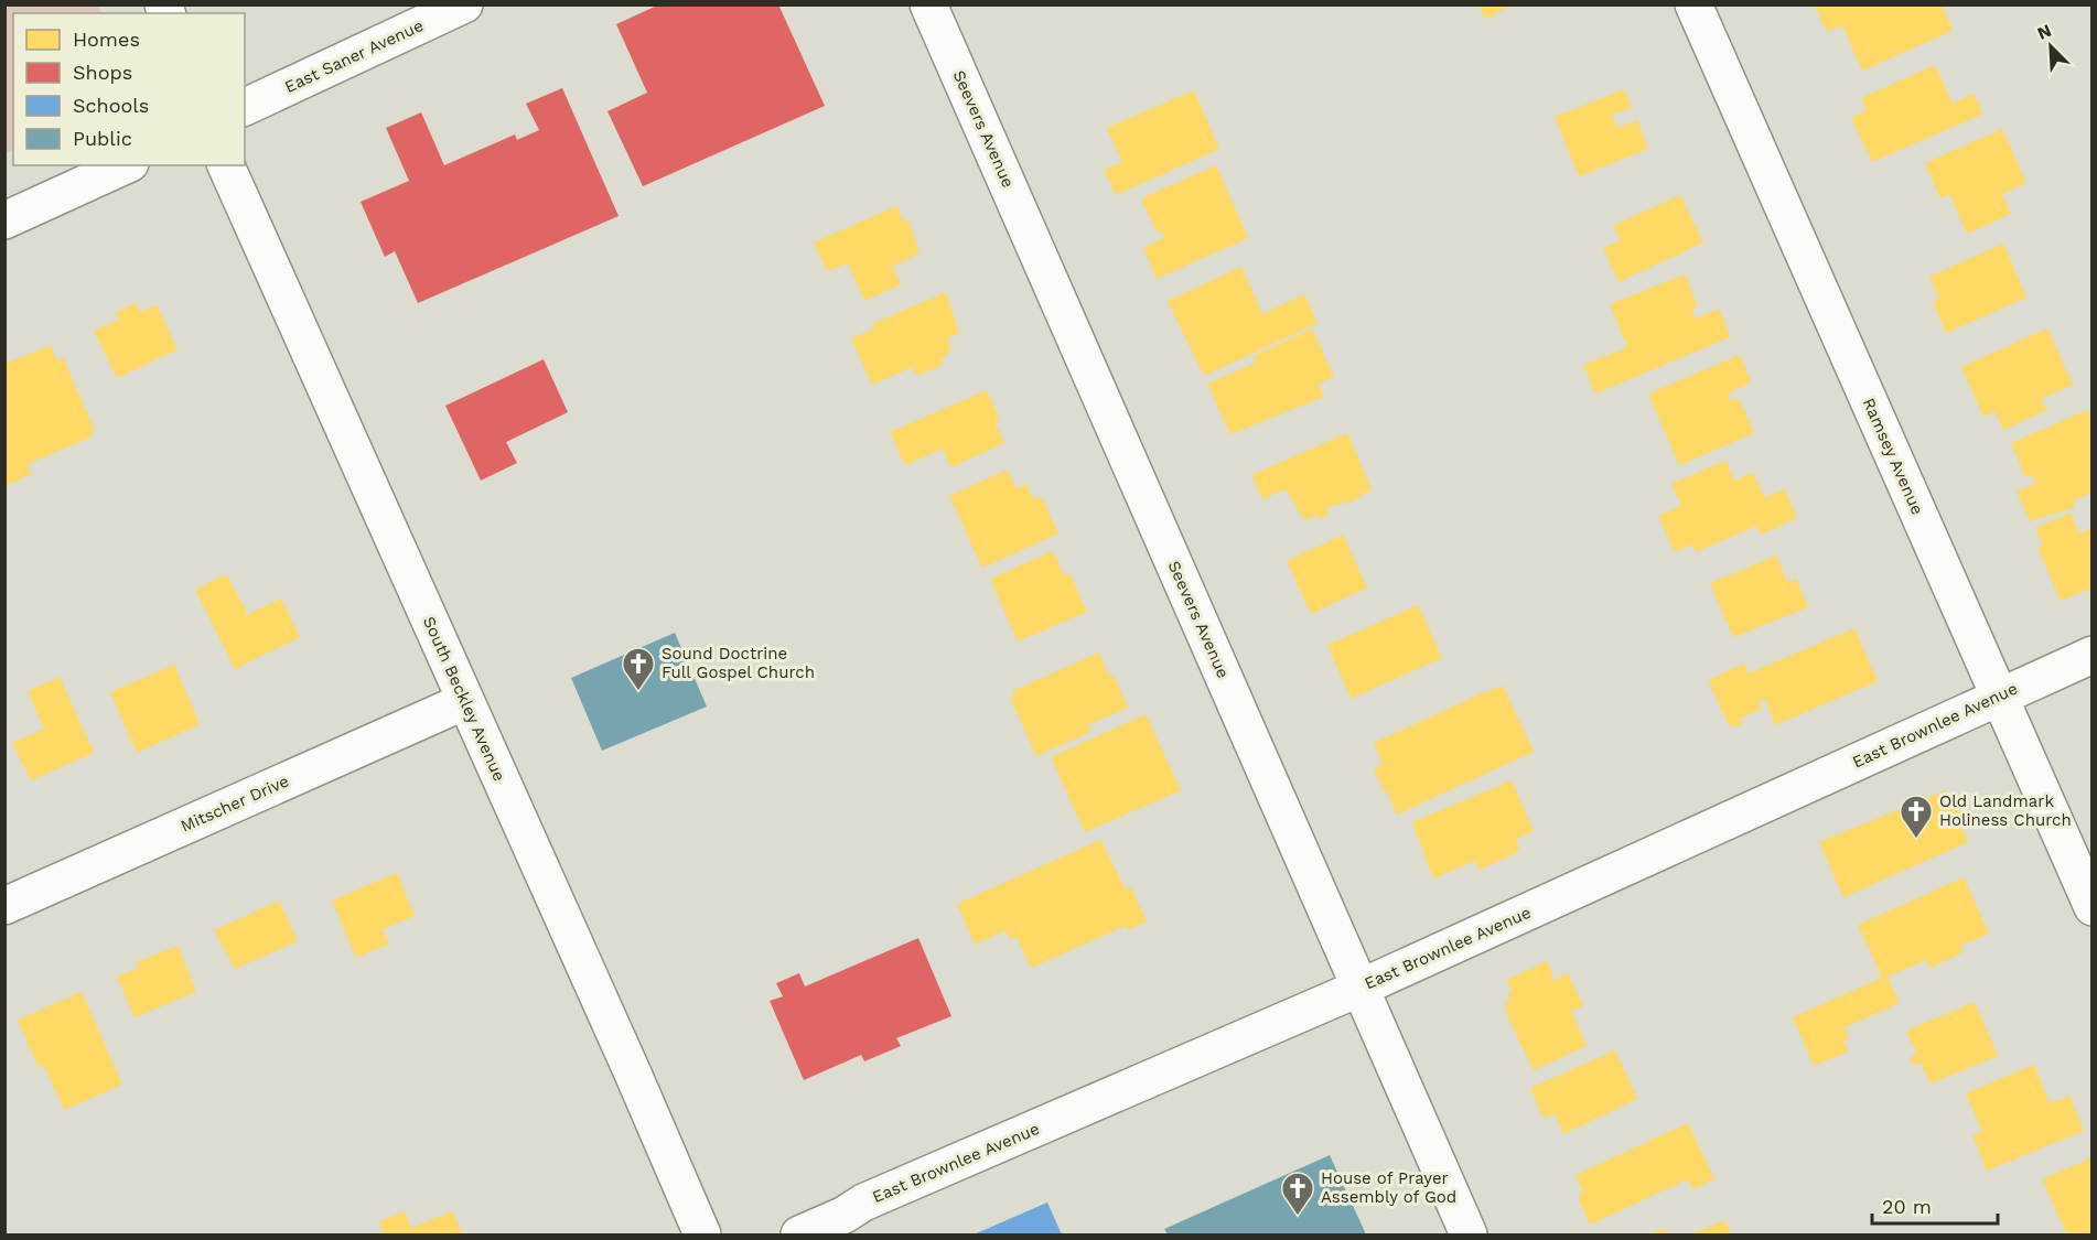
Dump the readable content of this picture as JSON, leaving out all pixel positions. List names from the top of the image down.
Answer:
{
  "streets": {
    "street": [
      "East Saner Avenue",
      "Seevers Avenue",
      "Ramsey Avenue",
      "South Beckley Avenue",
      "East Brownlee Avenue",
      "Mitscher Drive"
    ]
  },
  "crossings": [
    ["Seevers Avenue", "East Brownlee Avenue"],
    ["Ramsey Avenue", "East Brownlee Avenue"],
    ["South Beckley Avenue", "Mitscher Drive"]
  ],
  "places": {
    "church": ["Sound Doctrine Full Gospel Church", "Old Landmark Holiness Church", "House of Prayer Assembly of God"]
  },
  "legend": [
    "Homes",
    "Shops",
    "Schools",
    "Public"
  ],
  "scale_bar": "20 m",
  "north": "top left"
}
